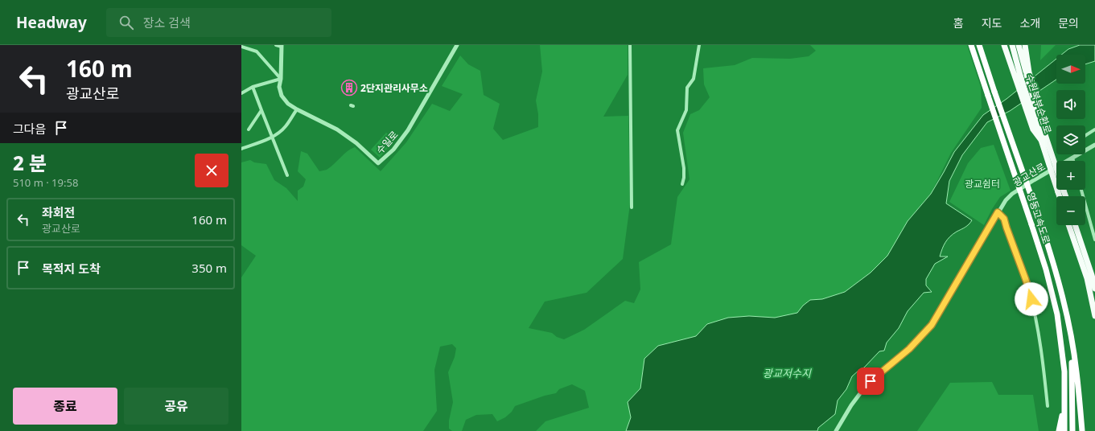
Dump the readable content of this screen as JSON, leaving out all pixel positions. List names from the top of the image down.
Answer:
{
  "streets": {
    "highway": ["수원북부순환로", "영동고속도로"],
    "street": ["수일로", "광교산로"]
  },
  "water": ["광교저수지"],
  "parks": ["광교쉼터"],
  "places": {
    "building": ["2단지관리사무소"]
  },
  "north": "right",
  "page": {
    "header": "Headway",
    "search": "장소 검색",
    "nav": [
      "홈",
      "지도",
      "소개",
      "문의"
    ],
    "turn": ["160 m", "광교산로"],
    "map_buttons": ["+", "−"],
    "then": "그다음",
    "heading": ["2 분", "510 m · 19:58"],
    "list": [
      {
        "name": "좌회전",
        "note": "광교산로",
        "value": "160 m"
      },
      {
        "name": "목적지 도착",
        "value": "350 m"
      }
    ],
    "buttons": ["종료", "공유"]
  }
}
